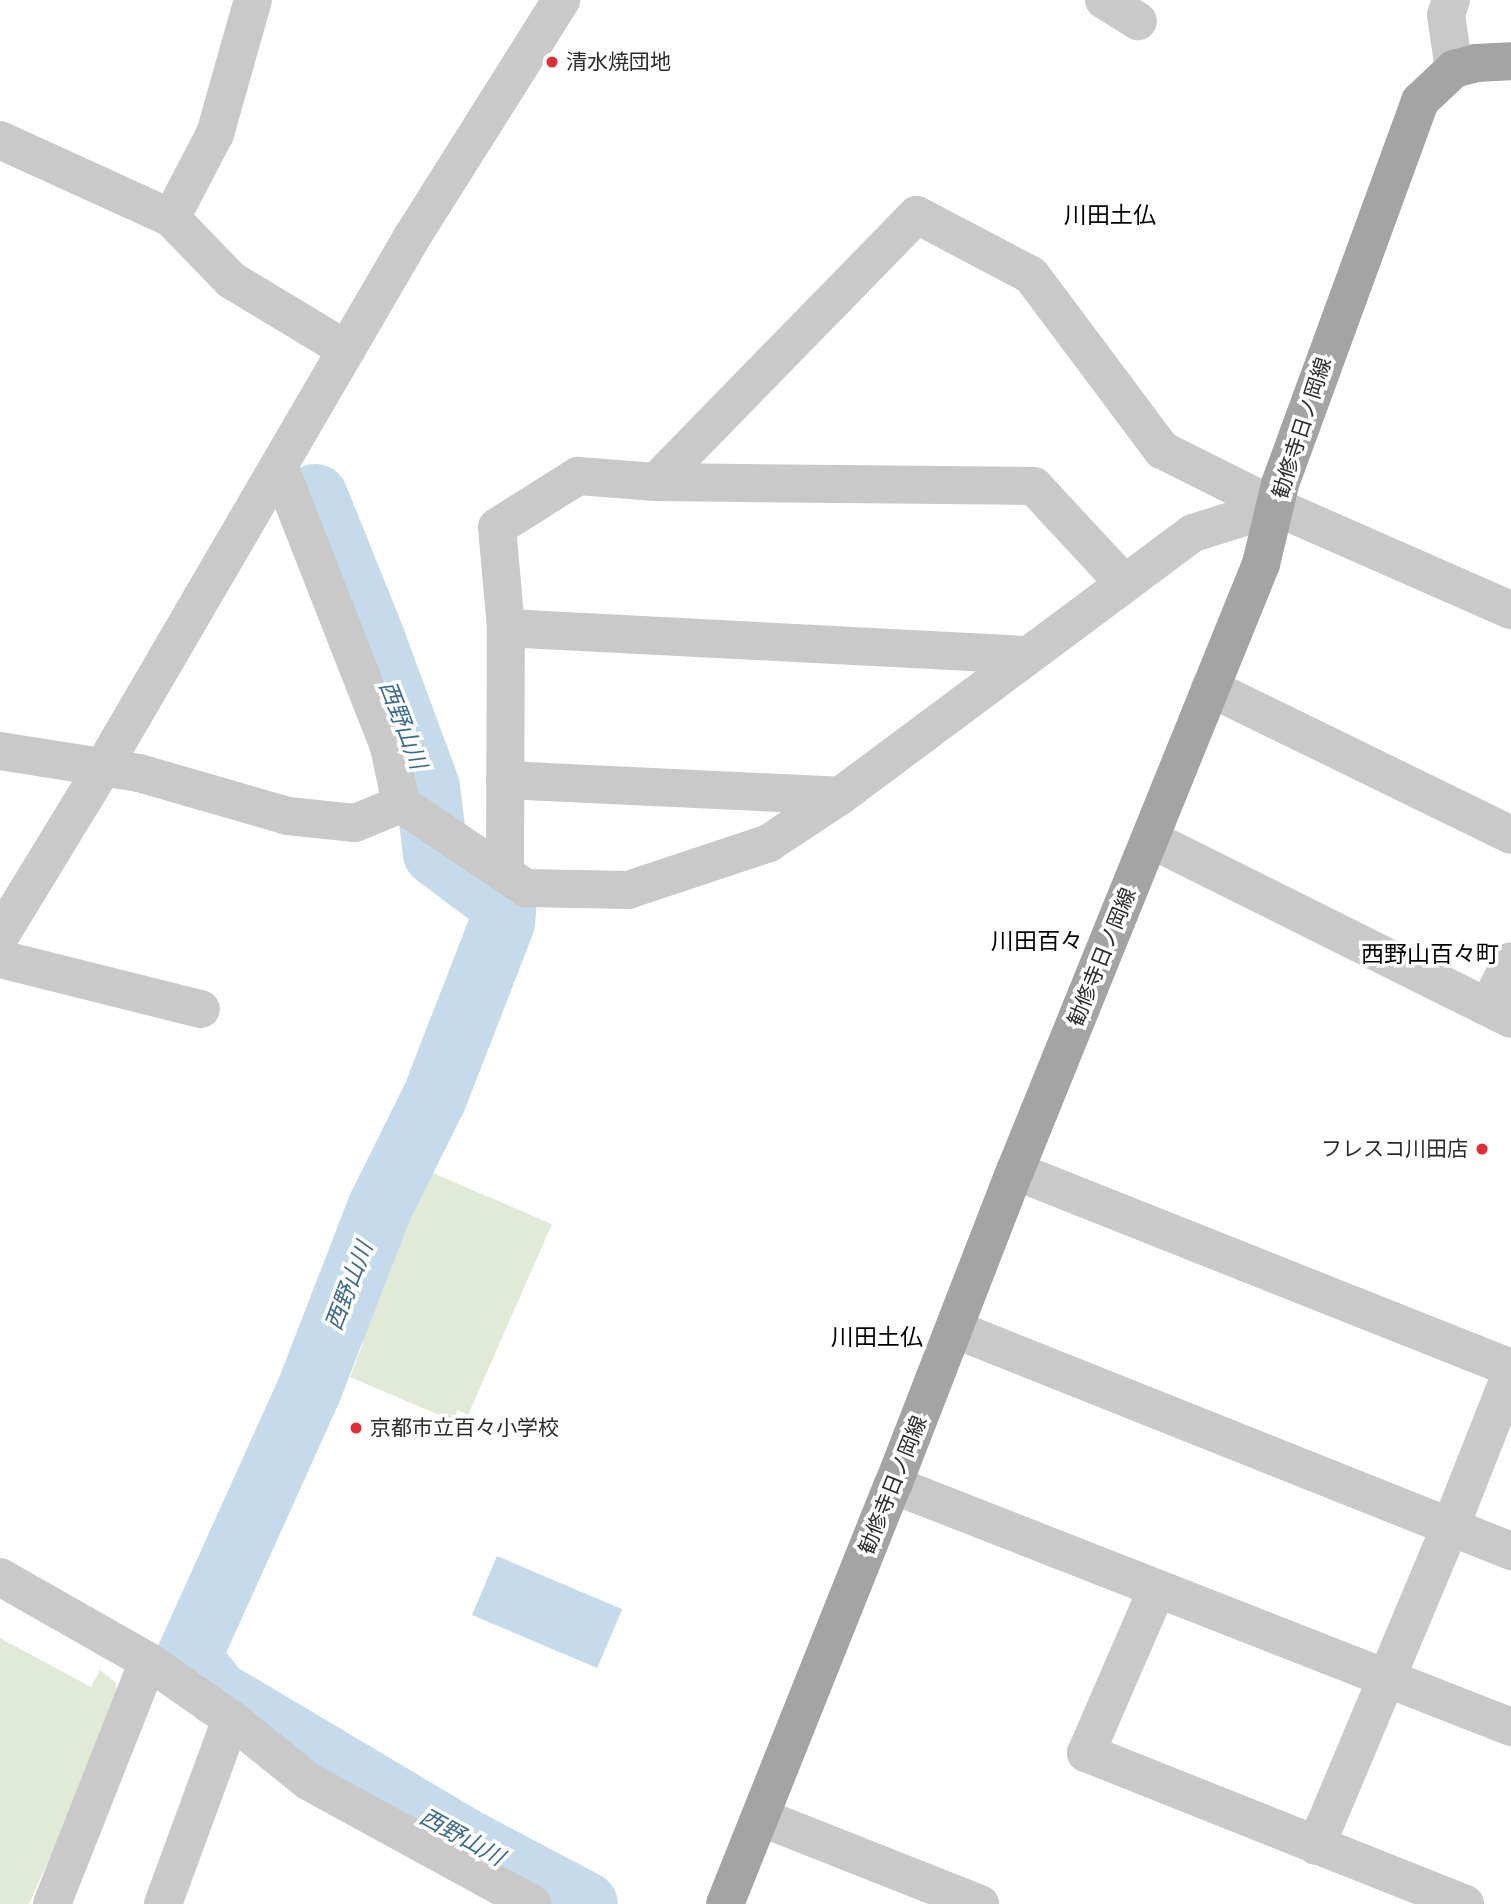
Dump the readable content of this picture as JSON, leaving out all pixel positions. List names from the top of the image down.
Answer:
{
  "streets": {
    "main road": ["勧修寺日ノ岡線"]
  },
  "districts": [
    "川田土仏",
    "川田百々",
    "西野山百々町",
    "川田土仏"
  ],
  "water": ["西野山川"],
  "places": ["清水焼団地", "フレスコ川田店", "京都市立百々小学校"]
}
